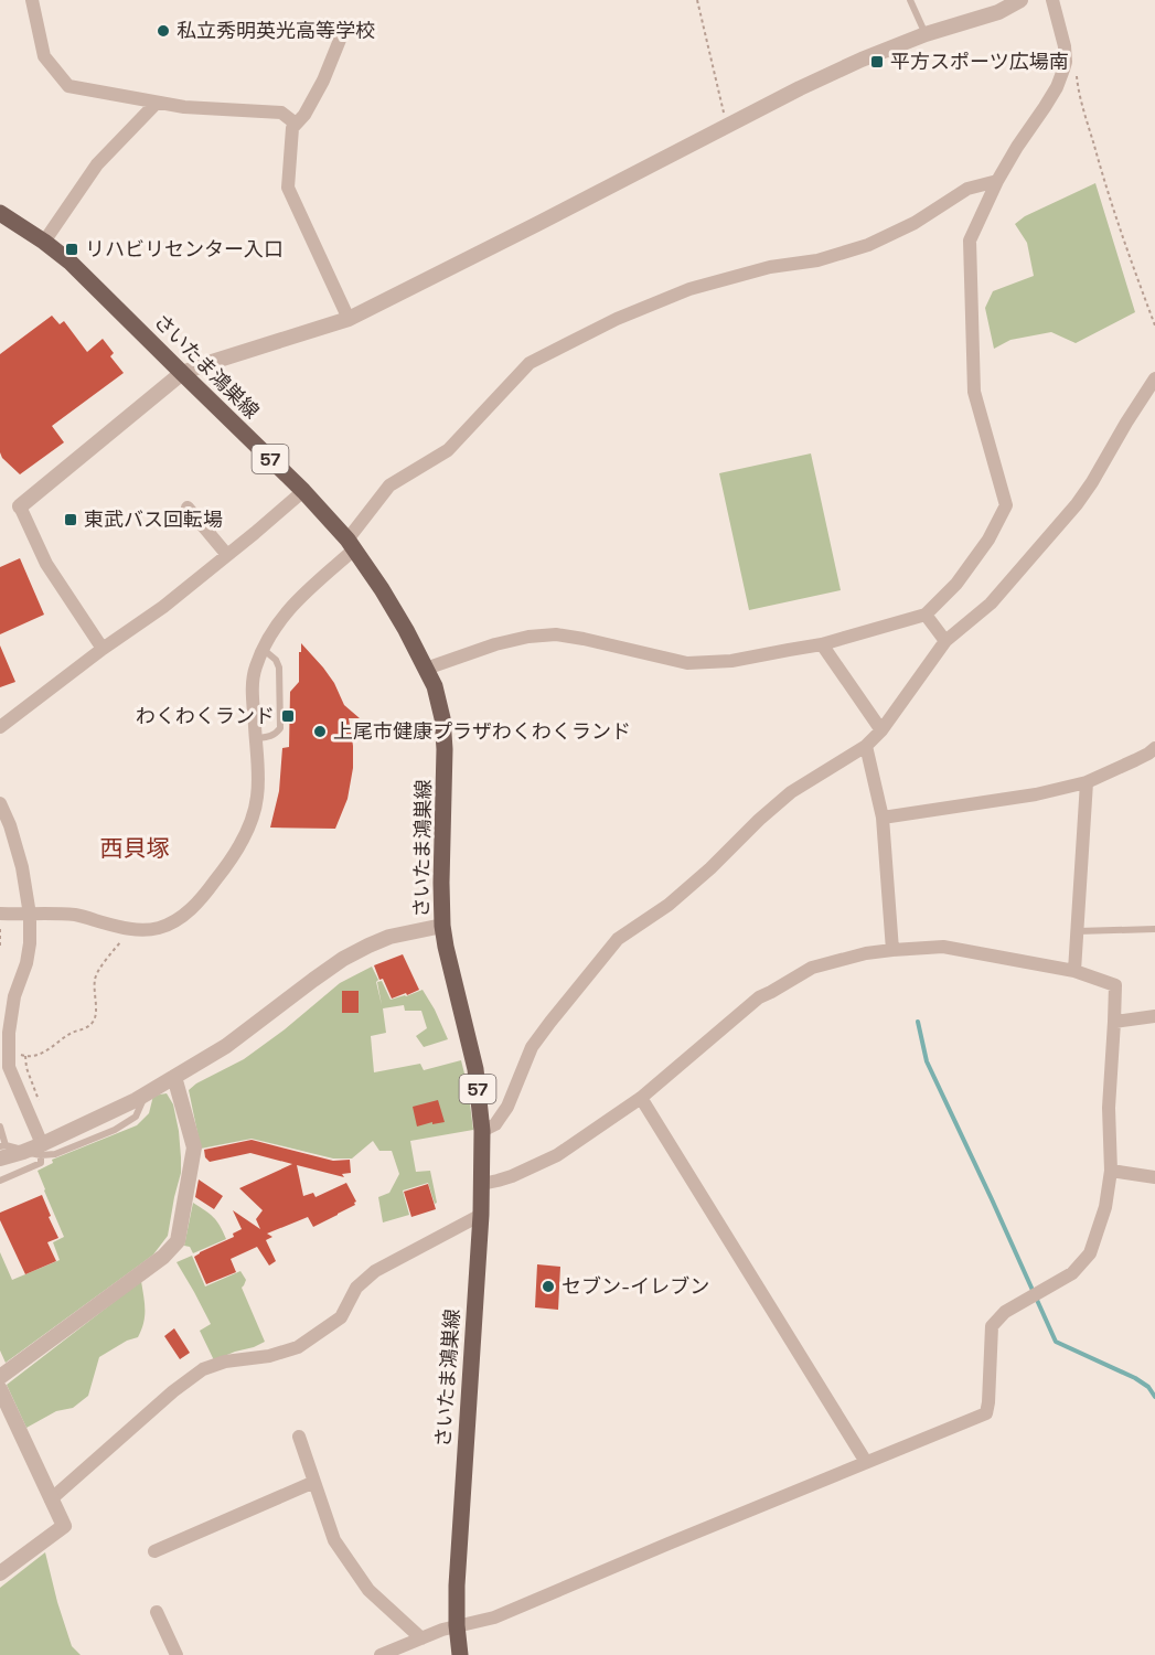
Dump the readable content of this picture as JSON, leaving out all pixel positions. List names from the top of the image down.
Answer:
{
  "streets": {
    "main road": ["さいたま鴻巣線", "57"]
  },
  "districts": ["西貝塚"],
  "places": {
    "other": ["私立秀明英光高等学校", "上尾市健康プラザわくわくランド", "セブン-イレブン"],
    "transit": [
      "平方スポーツ広場南",
      "リハビリセンター入口",
      "東武バス回転場",
      "わくわくランド"
    ]
  }
}
